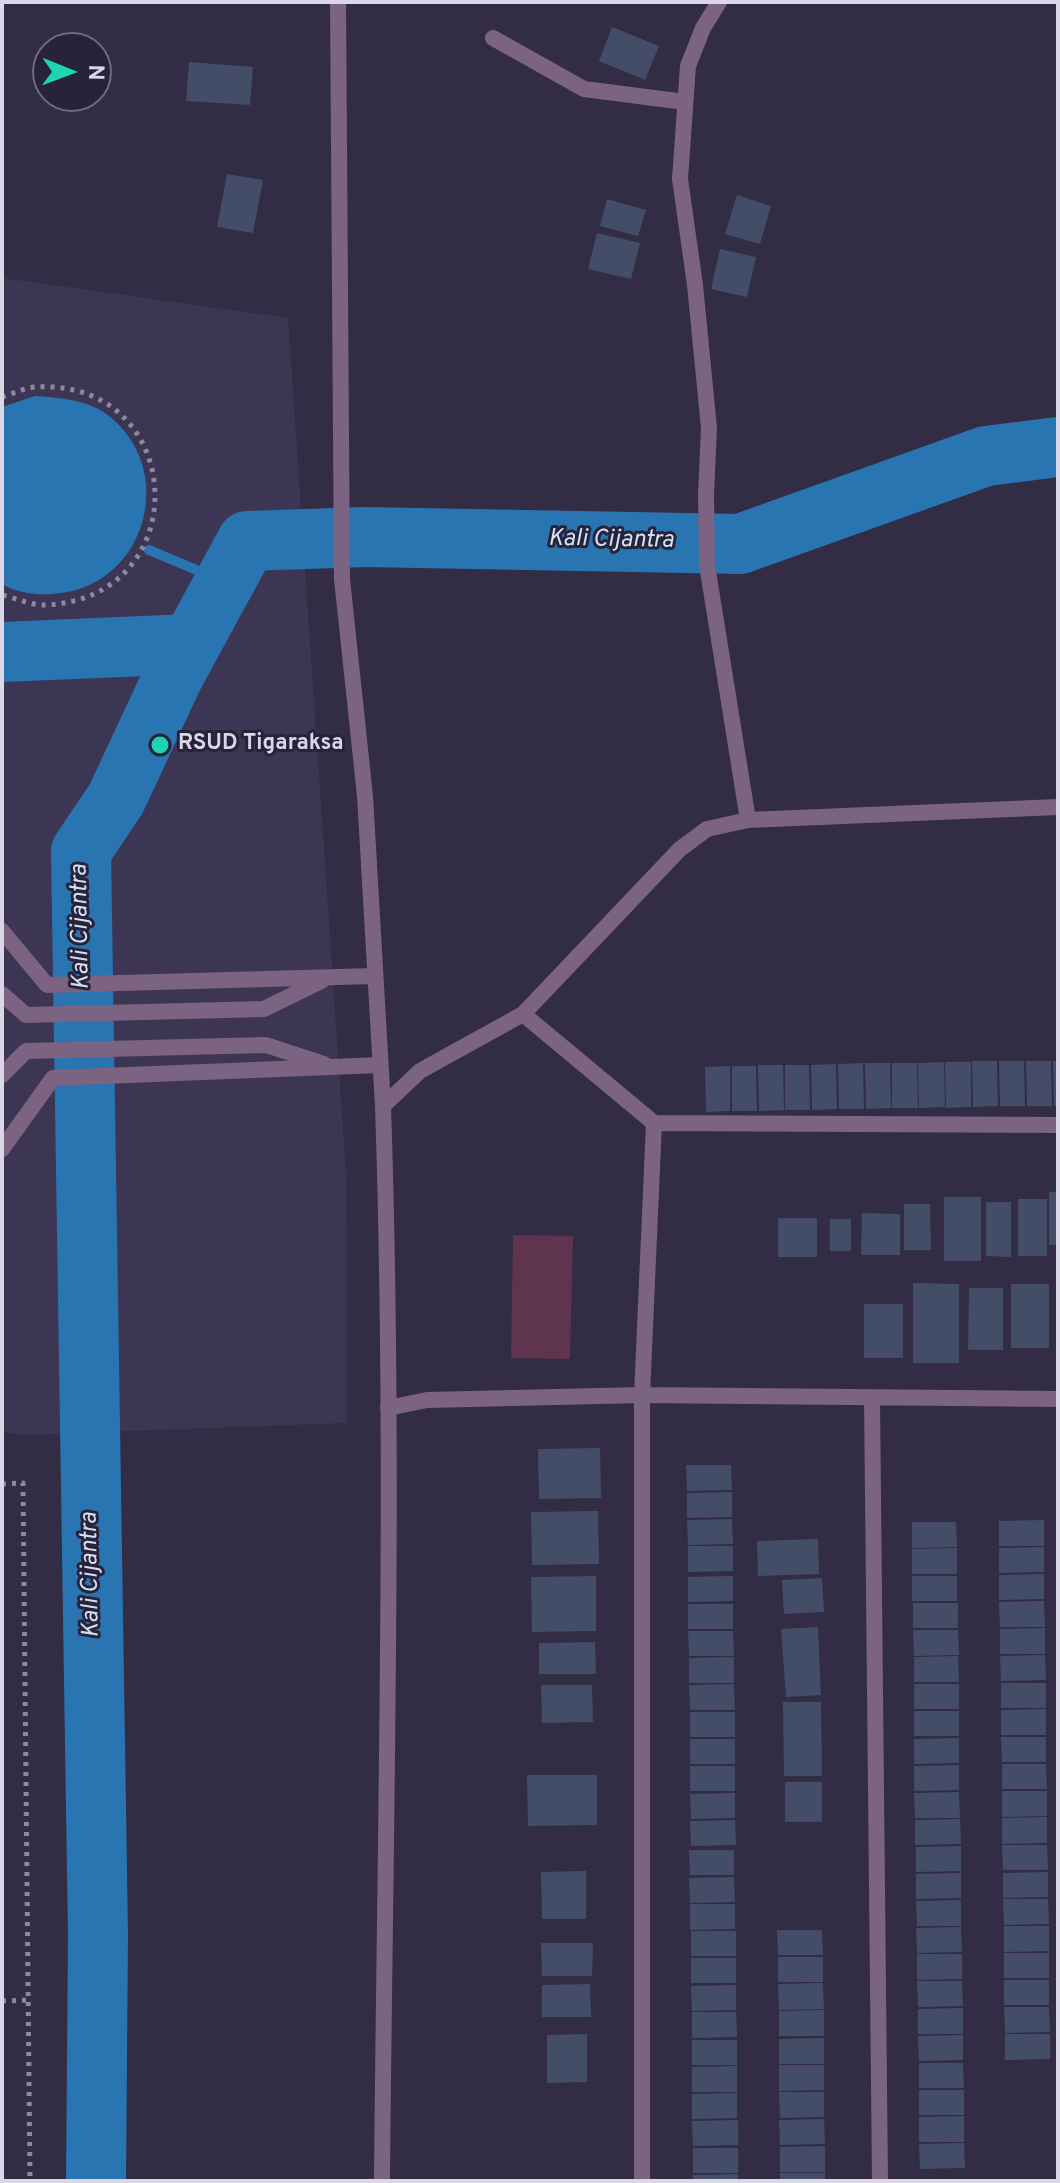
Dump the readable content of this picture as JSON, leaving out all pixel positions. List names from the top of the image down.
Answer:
{
  "water": ["Kali Cijantra"],
  "places": ["RSUD Tigaraksa"],
  "north": "right"
}
